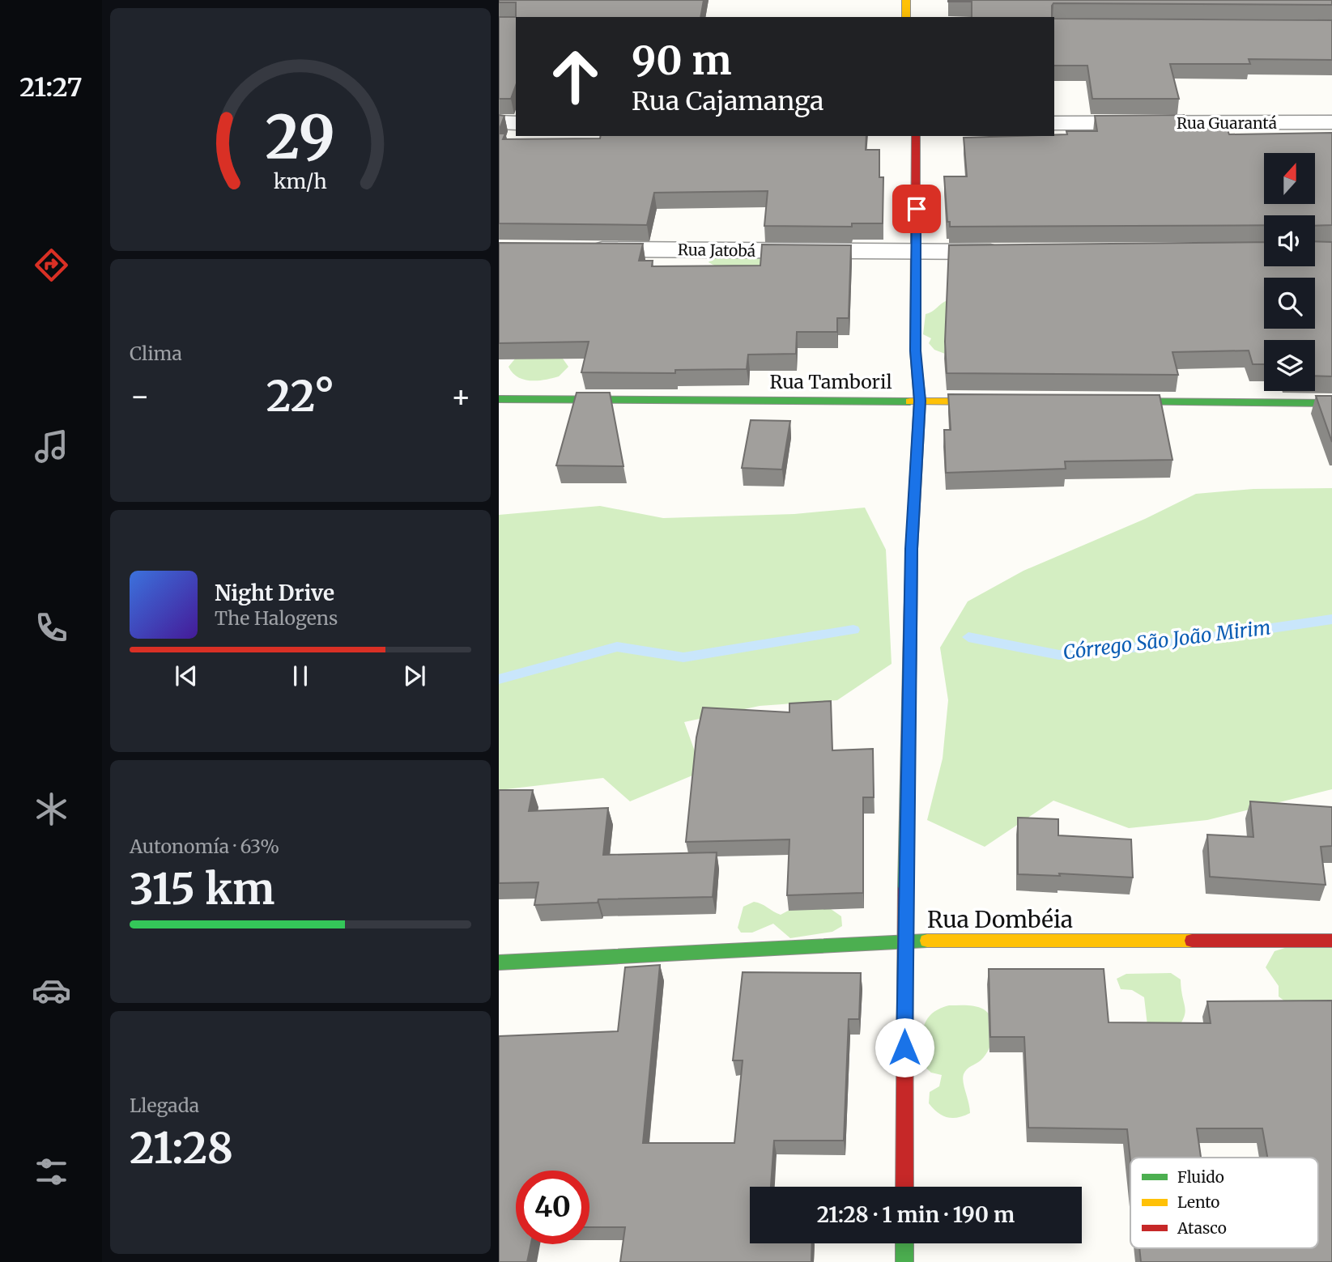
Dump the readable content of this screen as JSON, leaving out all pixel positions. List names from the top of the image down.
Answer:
{
  "streets": {
    "street": [
      "Rua Guarantá",
      "Rua Jatobá",
      "Rua Tamboril",
      "Rua Dombéia"
    ]
  },
  "water": ["Córrego São João Mirim"],
  "legend": ["Fluido", "Lento", "Atasco"],
  "north": "top",
  "page": {
    "tabs": "21:27",
    "turn": ["90 m", "Rua Cajamanga"],
    "tile": [
      "Clima",
      ["Autonomía · 63%", "315 km"],
      ["Llegada", "21:28"]
    ],
    "heat": ["−", "22°", "+"],
    "song": ["Night Drive", "The Halogens"],
    "limit": "40",
    "trip": "21:28 · 1 min · 190 m",
    "gauge": ["29", "km/h"]
  }
}
